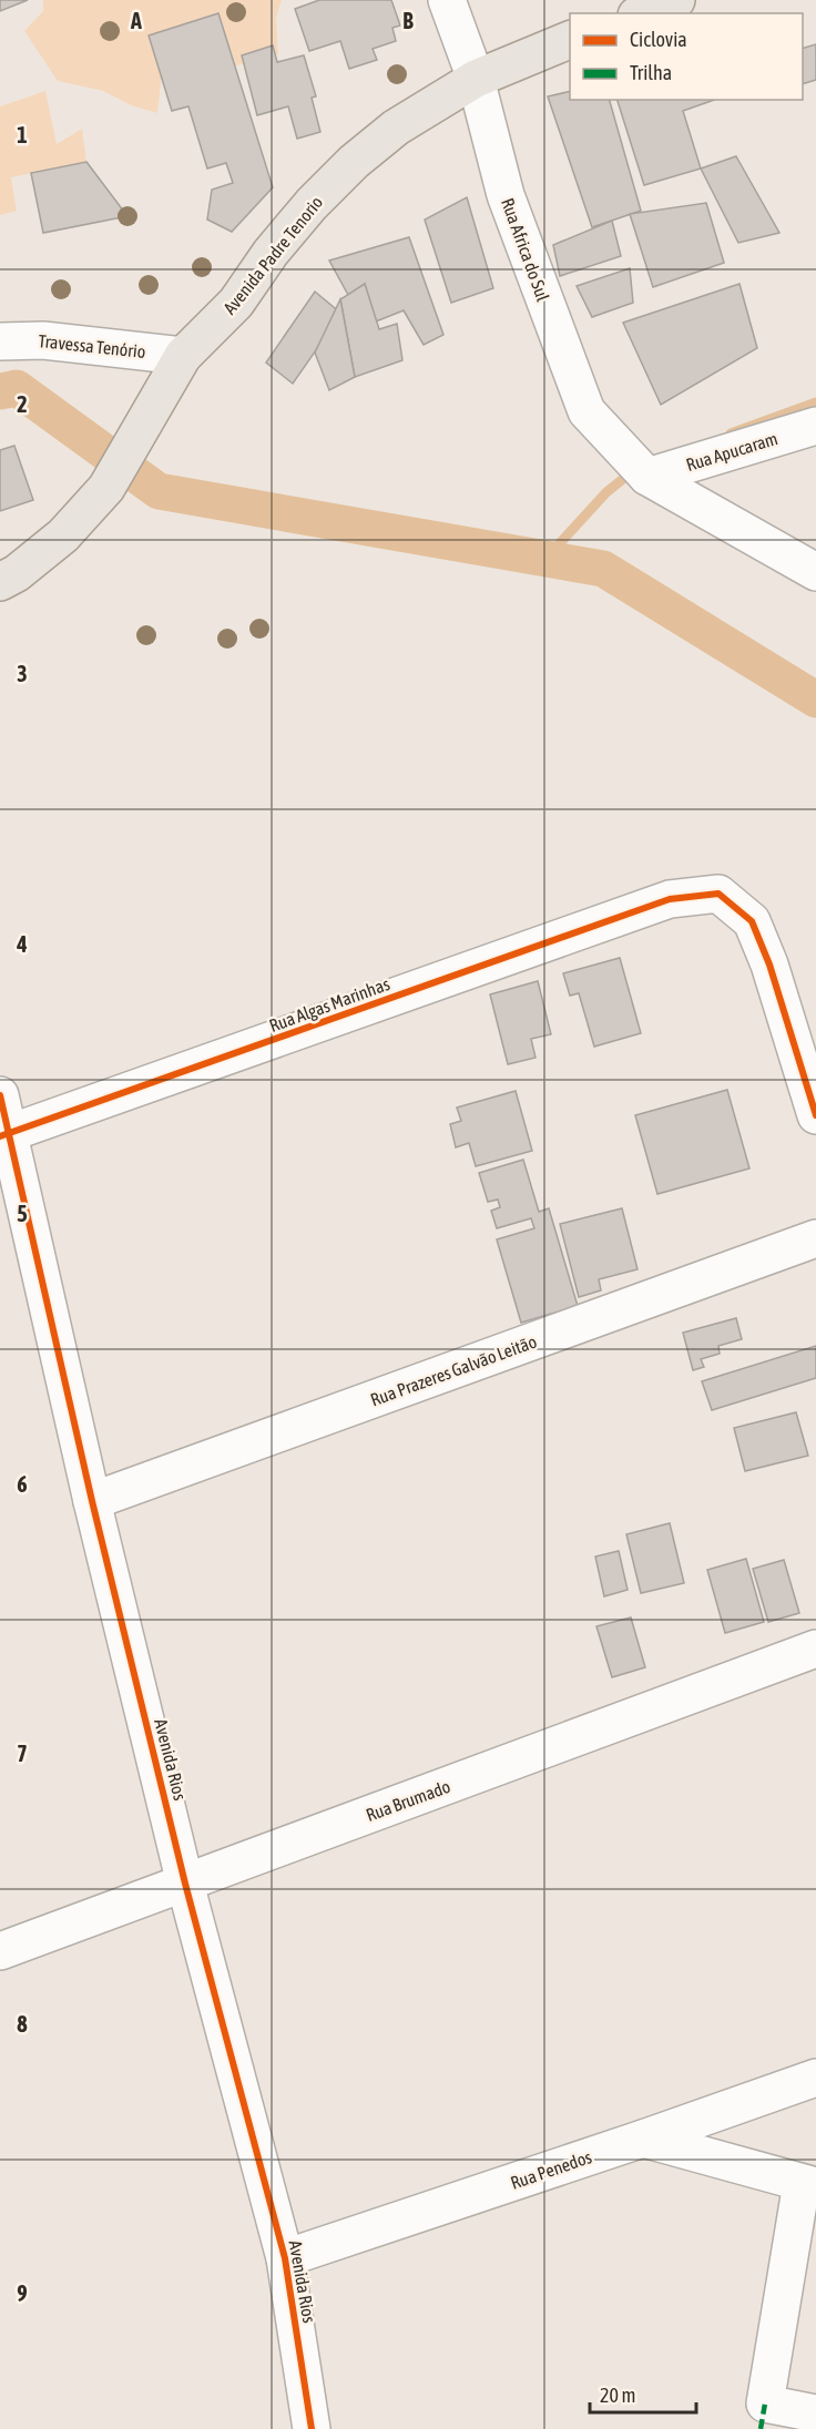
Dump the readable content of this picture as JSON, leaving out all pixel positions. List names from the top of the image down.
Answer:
{
  "streets": {
    "main road": ["Avenida Padre Tenorio"],
    "street": [
      "Rua Africa do Sul",
      "Travessa Tenório",
      "Rua Apucaram",
      "Rua Algas Marinhas",
      "Rua Prazeres Galvão Leitão",
      "Avenida Rios",
      "Rua Brumado",
      "Rua Penedos"
    ]
  },
  "crossings": [
    ["Rua Africa do Sul", "Avenida Padre Tenorio"],
    ["Rua Africa do Sul", "Rua Apucaram"],
    ["Avenida Padre Tenorio", "Travessa Tenório"],
    ["Rua Algas Marinhas", "Avenida Rios"],
    ["Rua Prazeres Galvão Leitão", "Avenida Rios"],
    ["Avenida Rios", "Rua Brumado"],
    ["Avenida Rios", "Rua Penedos"]
  ],
  "legend": ["Ciclovia", "Trilha"],
  "scale_bar": "20 m",
  "grid": {
    "columns": ["A", "B"],
    "rows": [
      "1",
      "2",
      "3",
      "4",
      "5",
      "6",
      "7",
      "8",
      "9"
    ]
  }
}
